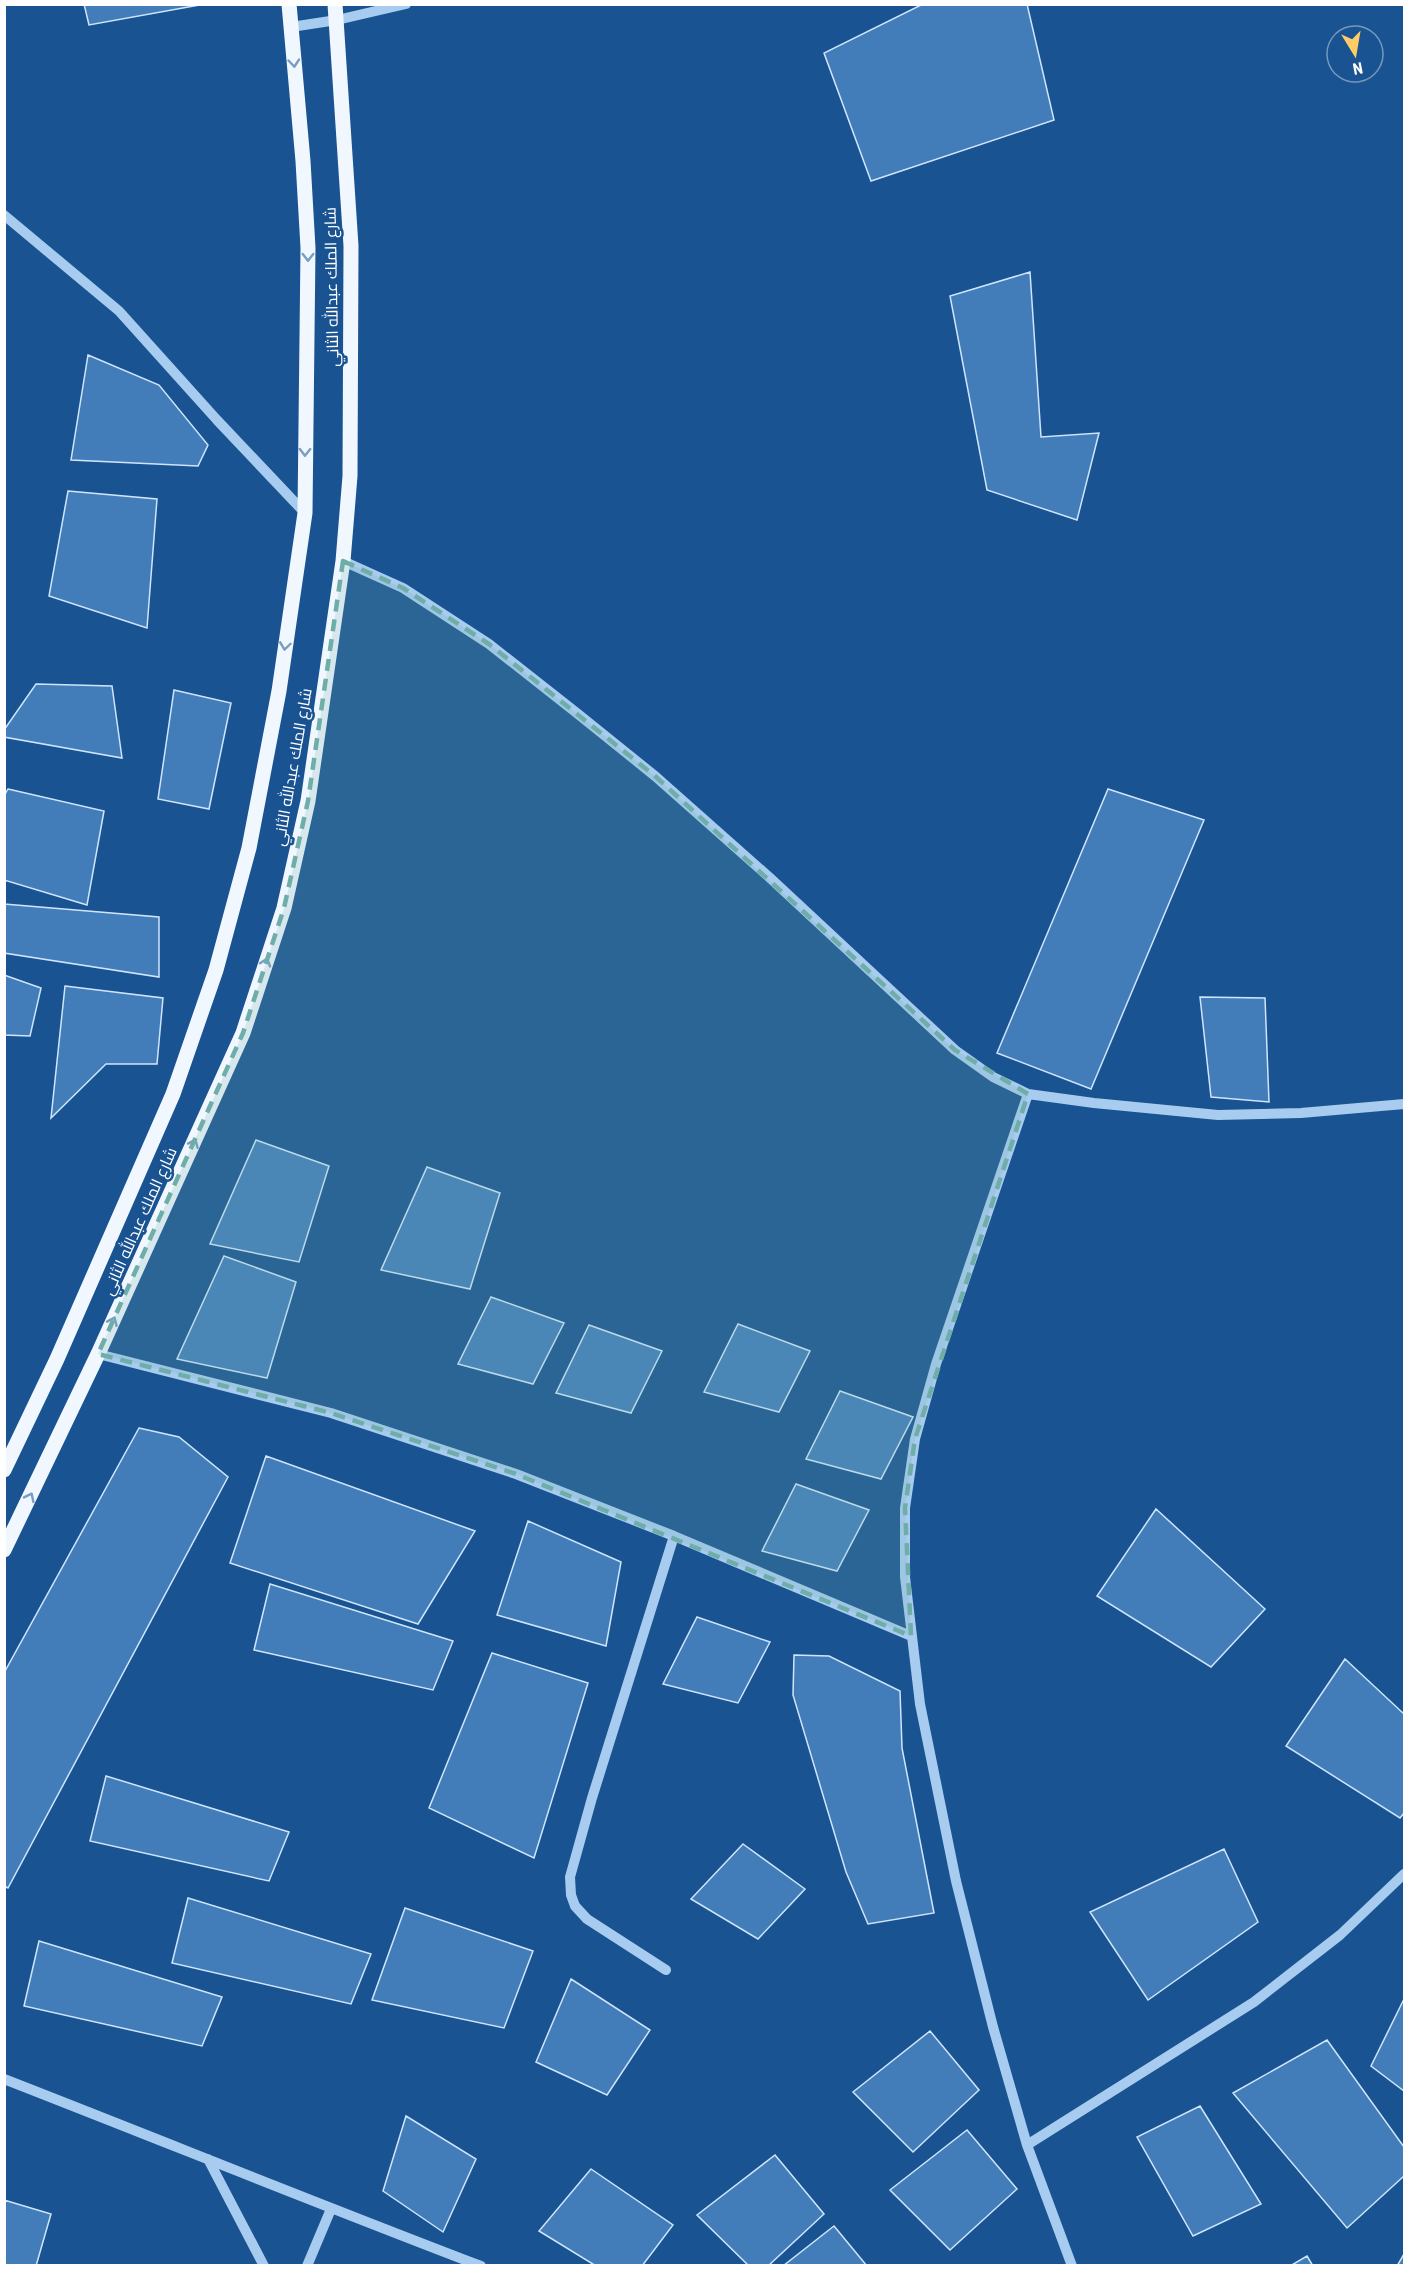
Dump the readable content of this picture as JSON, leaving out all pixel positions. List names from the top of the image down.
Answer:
{
  "streets": {
    "main road": ["شارع الملك عبدالله الثاني"]
  },
  "north": "bottom"
}
